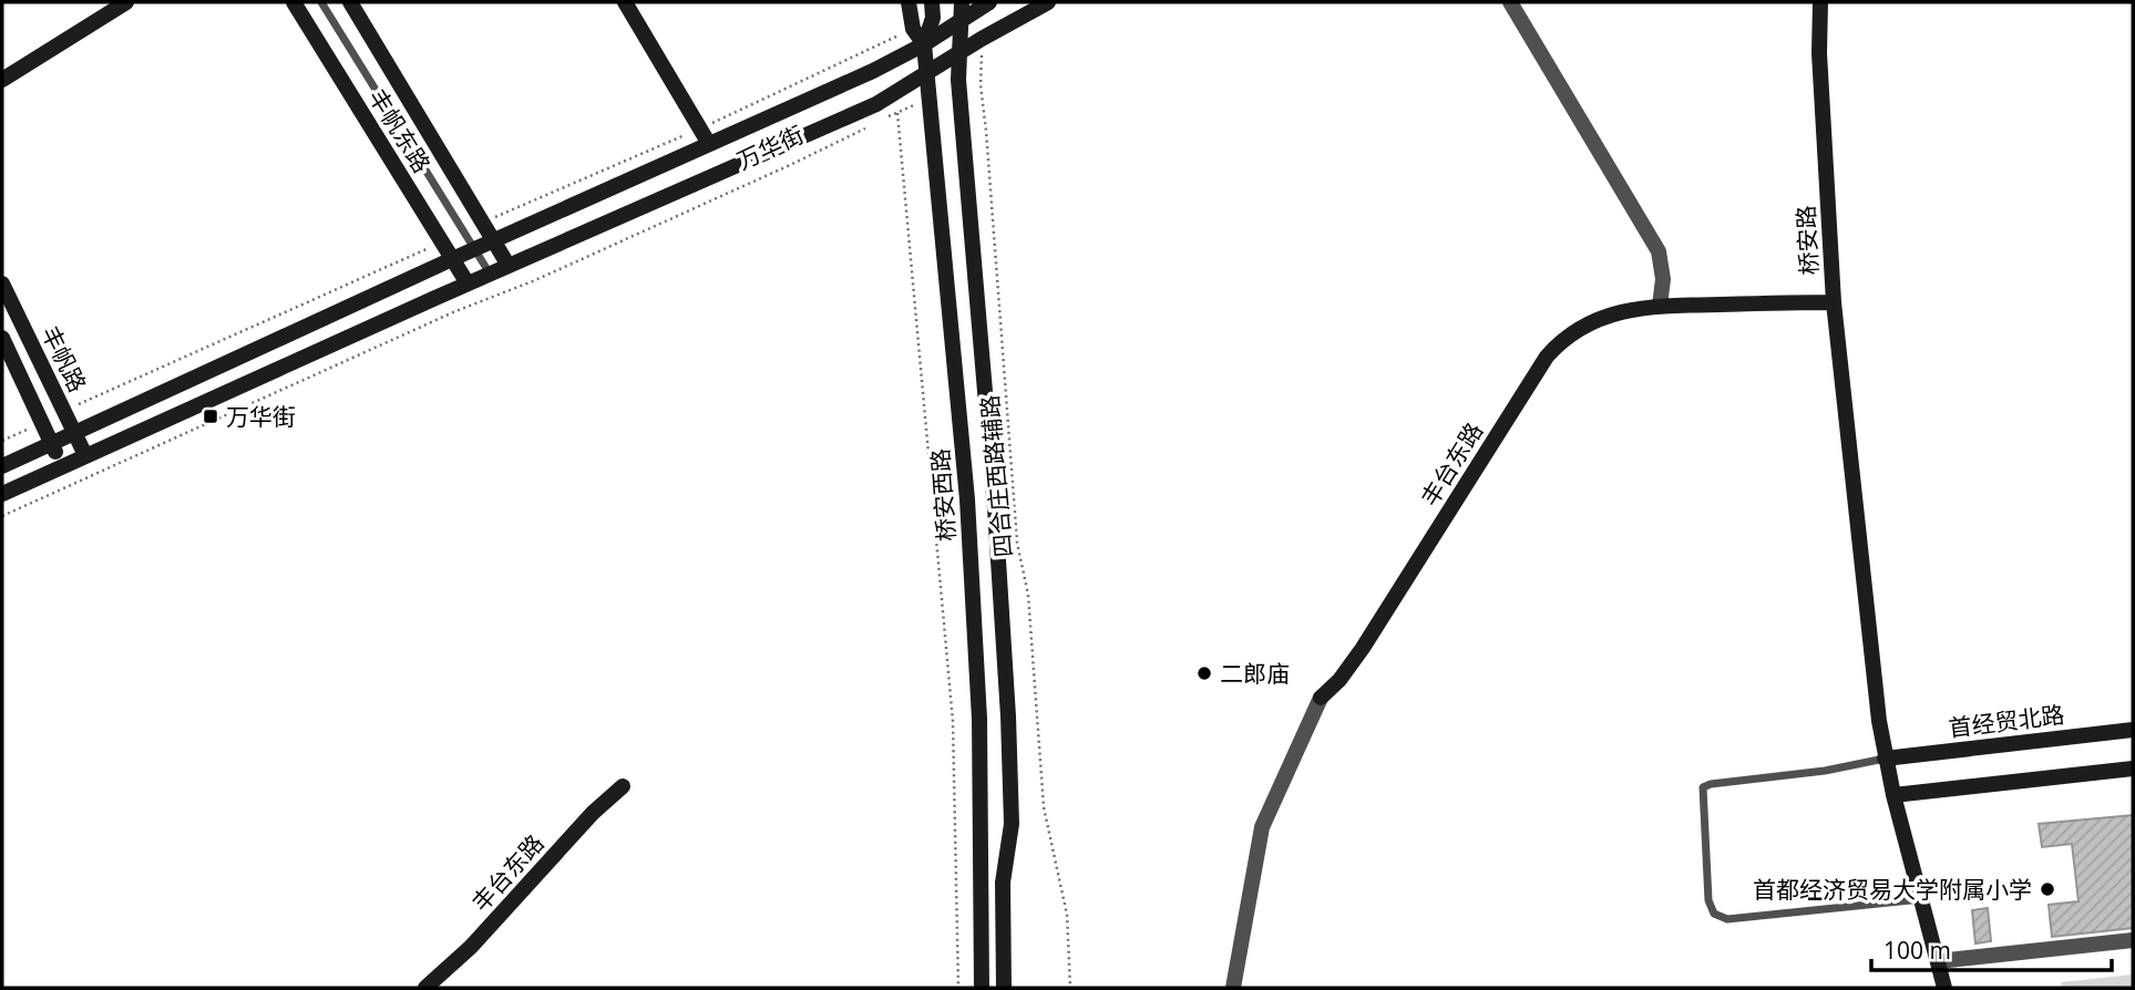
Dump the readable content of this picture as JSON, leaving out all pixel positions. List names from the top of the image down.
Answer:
{
  "streets": {
    "main road": [
      "丰帆东路",
      "万华街",
      "桥安路",
      "丰帆路",
      "丰台东路",
      "桥安西路",
      "首经贸北路"
    ],
    "path": ["四合庄西路辅路"]
  },
  "crossings": [
    ["丰帆东路", "万华街"],
    ["万华街", "丰帆路"],
    ["万华街", "四合庄西路辅路"],
    ["万华街", "桥安西路"],
    ["桥安路", "丰台东路"]
  ],
  "places": {
    "transit": ["万华街"],
    "other": ["二郎庙", "首都经济贸易大学附属小学"]
  },
  "scale_bar": "100 m"
}
